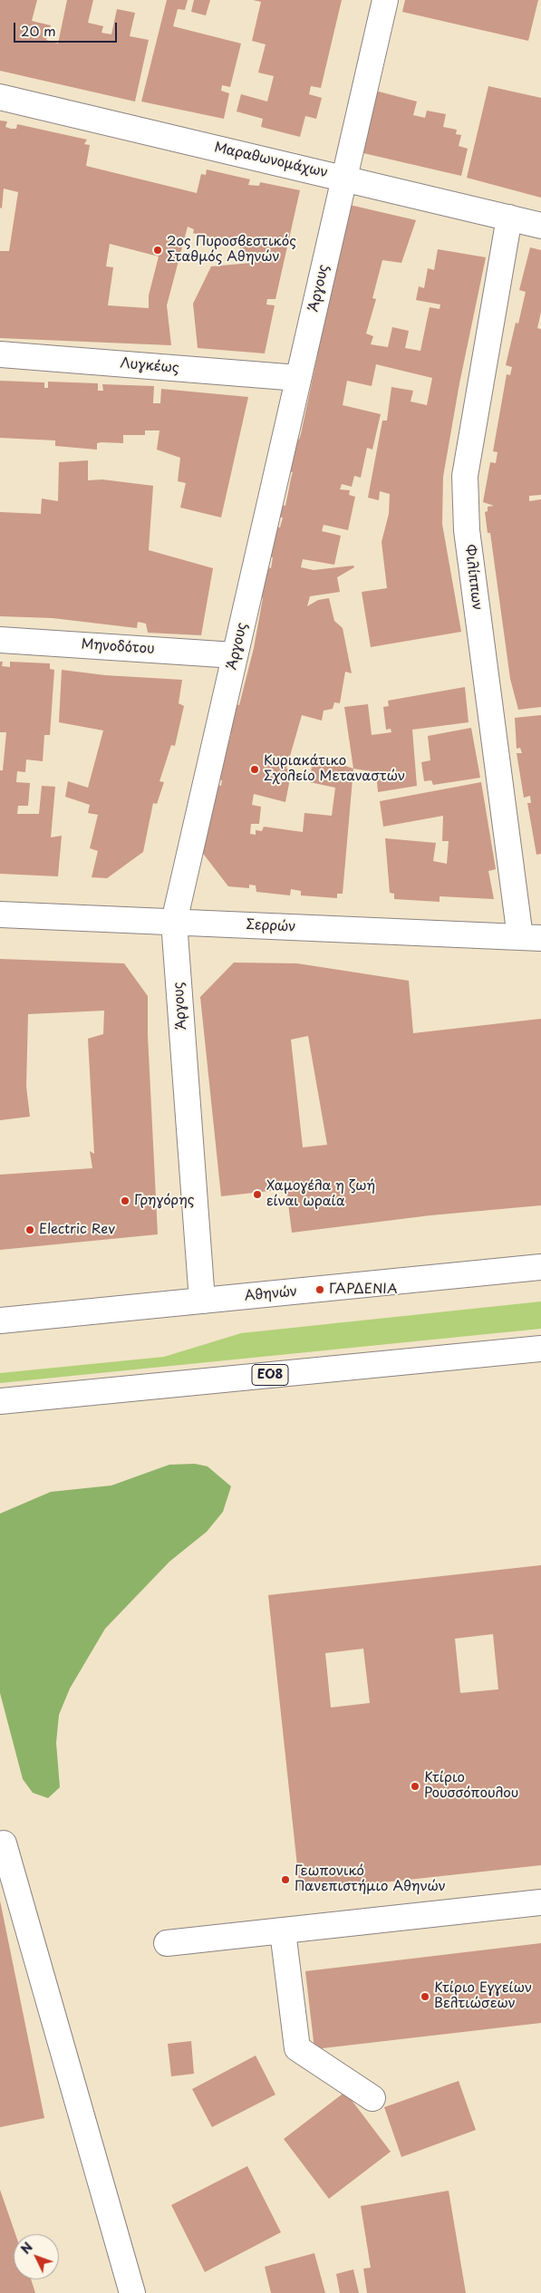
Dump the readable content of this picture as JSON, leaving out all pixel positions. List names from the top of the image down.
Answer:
{
  "streets": {
    "main road": [
      "Μαραθωνομάχων",
      "Άργους",
      "Λυγκέως",
      "Φιλίππων",
      "Μηνοδότου",
      "Σερρών",
      "Αθηνών",
      "ΕΟ8"
    ]
  },
  "crossings": [
    ["Μαραθωνομάχων", "Άργους"],
    ["Μαραθωνομάχων", "Φιλίππων"],
    ["Άργους", "Λυγκέως"],
    ["Άργους", "Μηνοδότου"],
    ["Άργους", "Σερρών"],
    ["Άργους", "Αθηνών"],
    ["Φιλίππων", "Σερρών"]
  ],
  "places": [
    "2ος Πυροσβεστικός Σταθμός Αθηνών",
    "Κυριακάτικο Σχολείο Μεταναστών",
    "Χαμογέλα η ζωή είναι ωραία",
    "Γρηγόρης",
    "Electric Rev",
    "ΓΑΡΔΕΝΙΑ",
    "Κτίριο Ρουσσόπουλου",
    "Γεωπονικό Πανεπιστήμιο Αθηνών",
    "Κτίριο Εγγείων Βελτιώσεων"
  ],
  "scale_bar": "20 m",
  "north": "top left"
}
